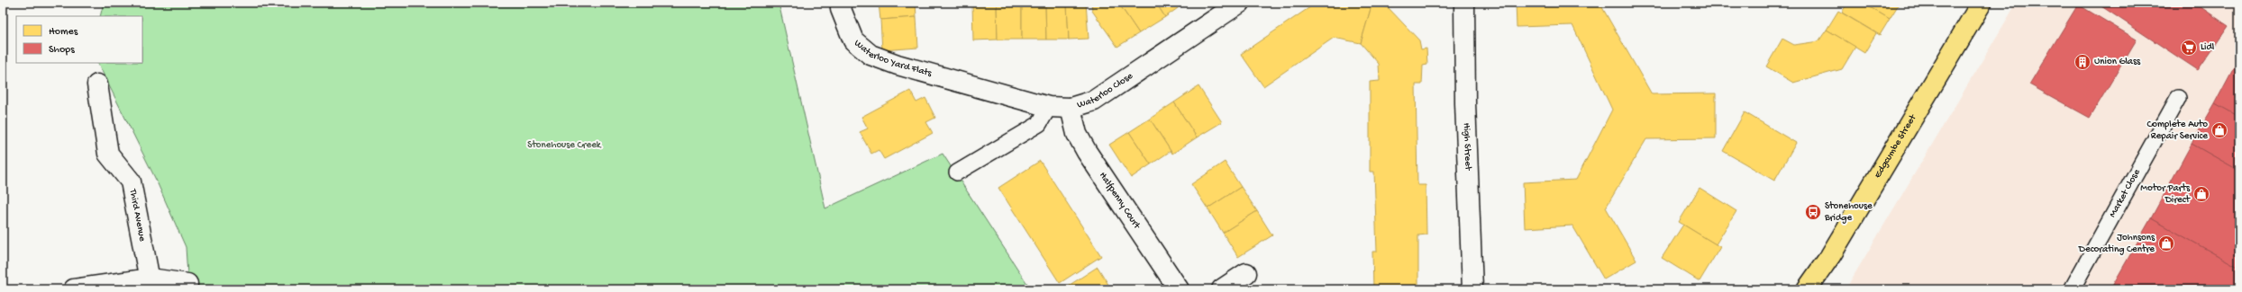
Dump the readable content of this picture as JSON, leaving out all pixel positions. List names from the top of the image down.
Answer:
{
  "streets": {
    "main road": ["Edgcumbe Street"],
    "street": [
      "Waterloo Yard Flats",
      "Waterloo Close",
      "High Street",
      "Halfpenny Court",
      "Third Avenue"
    ],
    "lane": ["Market Close"]
  },
  "crossings": [
    ["Waterloo Yard Flats", "Waterloo Close"],
    ["Waterloo Close", "Halfpenny Court"]
  ],
  "parks": ["Stonehouse Creek"],
  "places": {
    "supermarket": ["Lidl"],
    "building": ["Union Glass"],
    "shop": ["Complete Auto Repair Service", "Motor Parts Direct", "Johnsons Decorating Centre"],
    "bus stop": ["Stonehouse Bridge"]
  },
  "legend": ["Homes", "Shops"]
}
